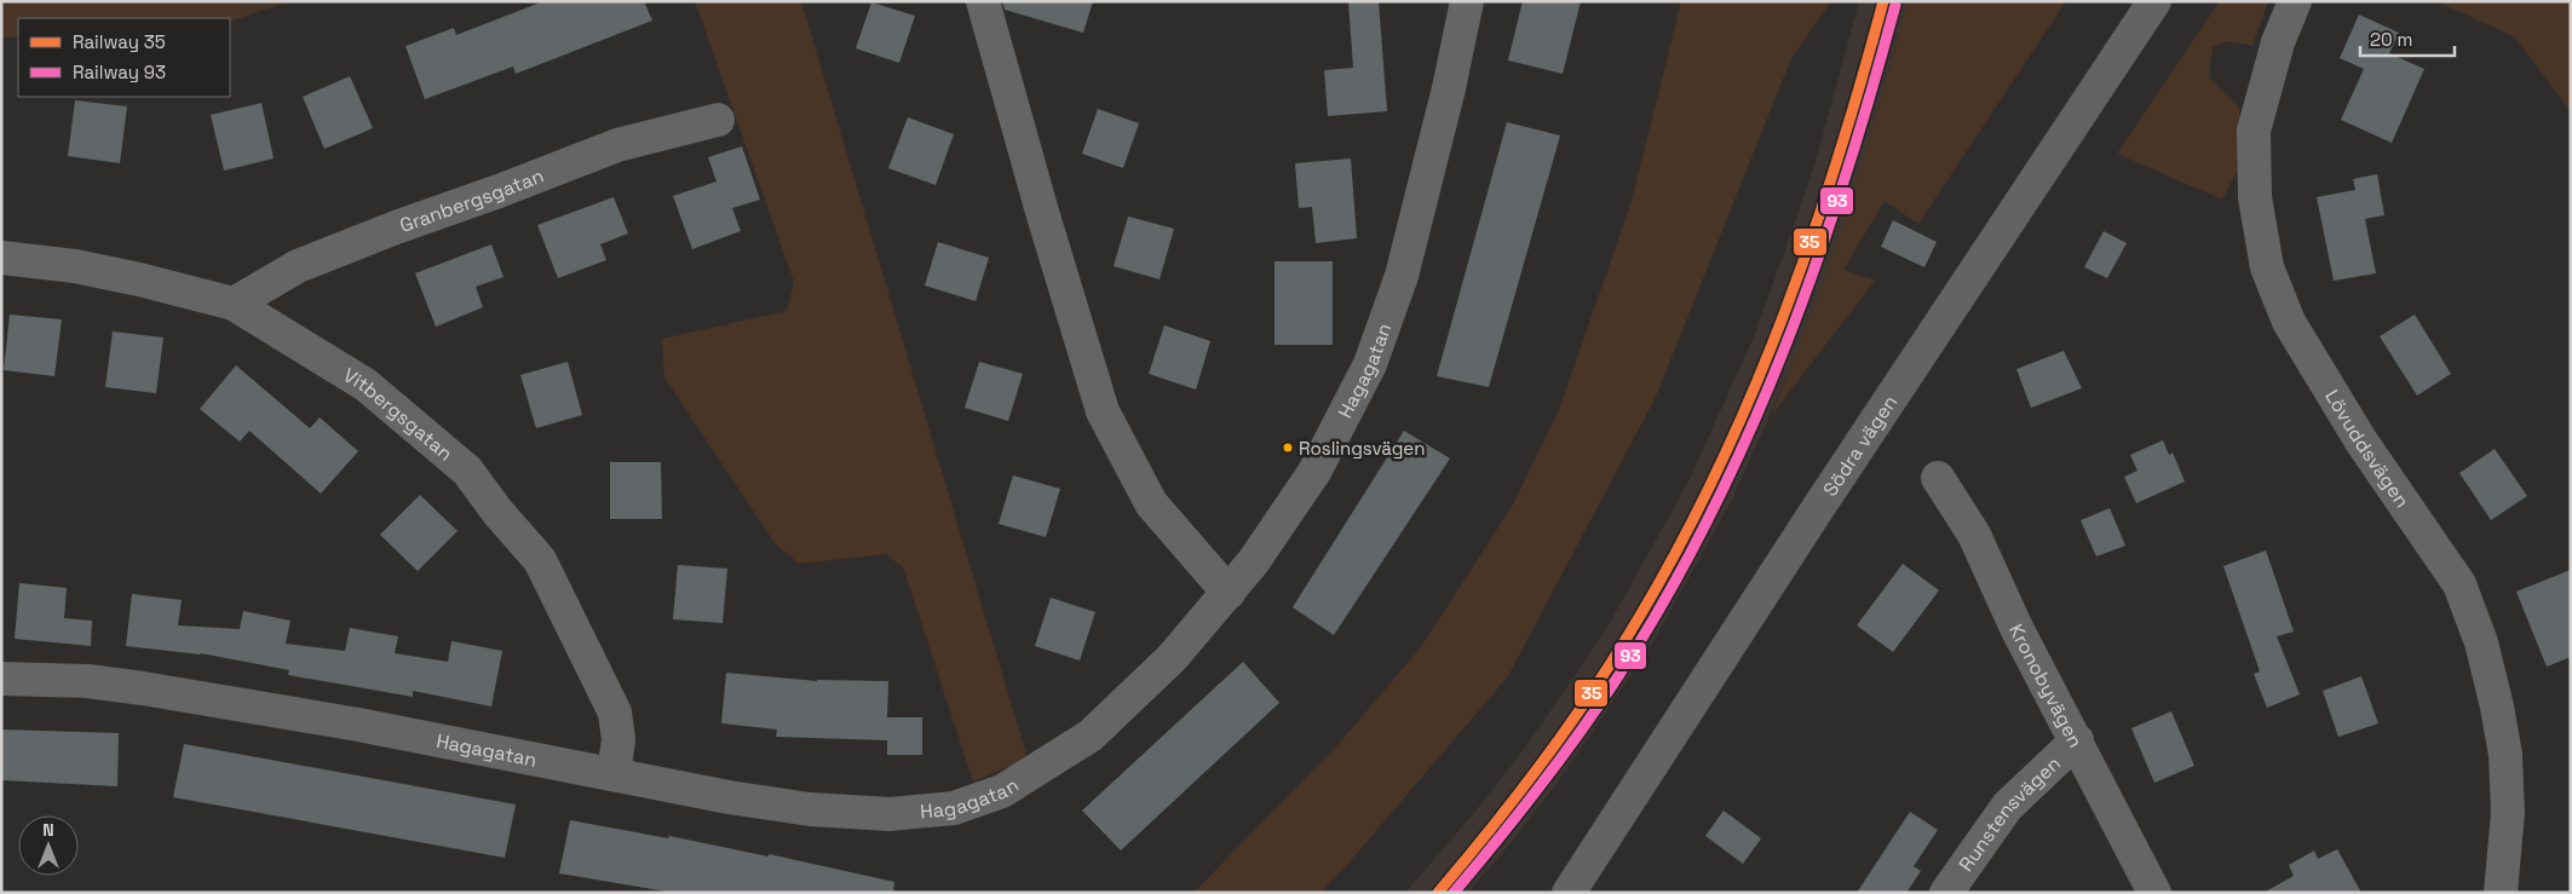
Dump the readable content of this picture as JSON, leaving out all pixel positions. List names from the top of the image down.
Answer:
{
  "streets": {
    "highway": ["Södra vägen"],
    "street": [
      "Granbergsgatan",
      "Hagagatan",
      "Vitbergsgatan",
      "Lövuddsvägen",
      "Kronobyvägen",
      "Runstensvägen"
    ]
  },
  "crossings": [
    ["Granbergsgatan", "Vitbergsgatan"],
    ["Hagagatan", "Vitbergsgatan"],
    ["Kronobyvägen", "Runstensvägen"]
  ],
  "places": ["Roslingsvägen"],
  "lines": ["rail line 35", "rail line 93"],
  "legend": ["Railway 35", "Railway 93"],
  "scale_bar": "20 m",
  "north": "top"
}
